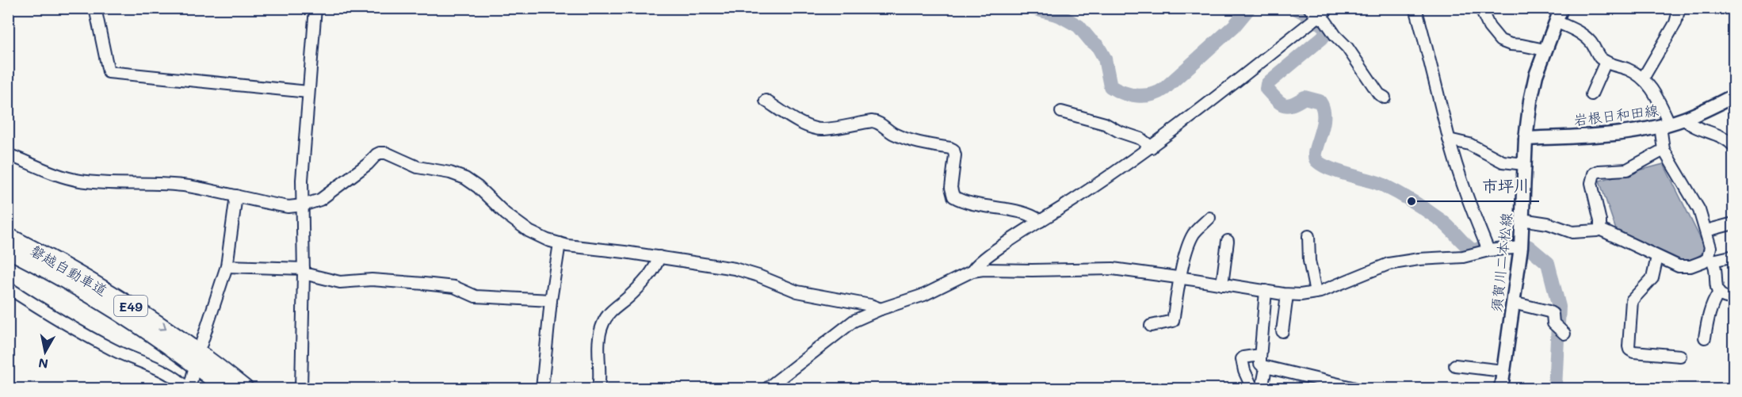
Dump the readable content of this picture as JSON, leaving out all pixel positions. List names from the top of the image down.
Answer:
{
  "streets": {
    "highway": ["磐越自動車道", "E49"],
    "main road": ["岩根日和田線", "須賀川二本松線"]
  },
  "crossings": [
    ["岩根日和田線", "須賀川二本松線"]
  ],
  "places": ["市坪川"],
  "north": "bottom"
}
